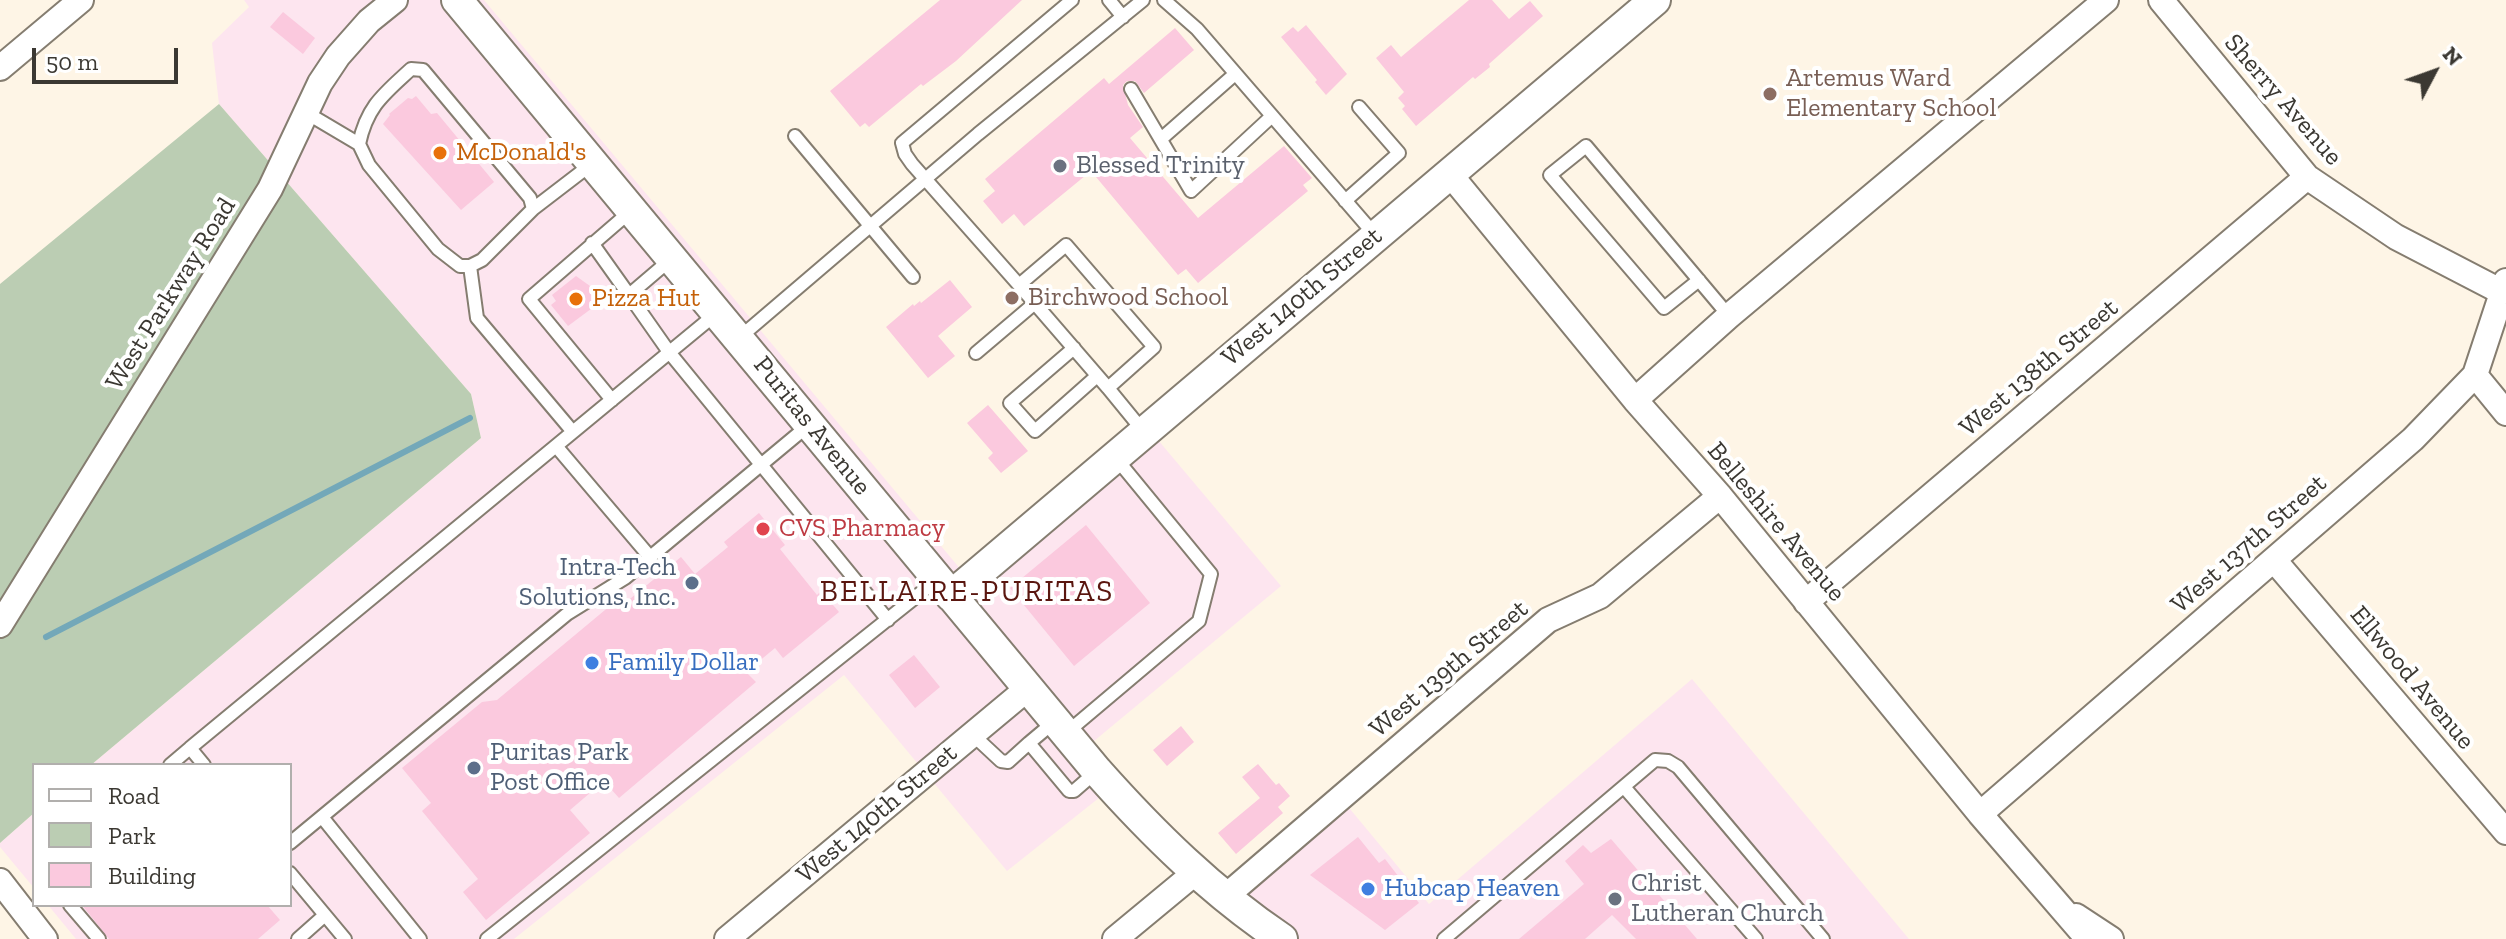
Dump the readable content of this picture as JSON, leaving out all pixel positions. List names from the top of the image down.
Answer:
{
  "streets": {
    "street": [
      "Sherry Avenue",
      "West Parkway Road",
      "West 140th Street",
      "West 138th Street",
      "Puritas Avenue",
      "Belleshire Avenue",
      "West 137th Street",
      "West 139th Street",
      "Ellwood Avenue"
    ]
  },
  "crossings": [
    ["Sherry Avenue", "West 138th Street"],
    ["Sherry Avenue", "West 137th Street"],
    ["West 140th Street", "Puritas Avenue"],
    ["West 140th Street", "Belleshire Avenue"],
    ["West 138th Street", "Belleshire Avenue"],
    ["Puritas Avenue", "West 139th Street"],
    ["Belleshire Avenue", "West 137th Street"],
    ["Belleshire Avenue", "West 139th Street"],
    ["West 137th Street", "Ellwood Avenue"]
  ],
  "districts": ["BELLAIRE-PURITAS"],
  "places": [
    "Artemus Ward Elementary School",
    "McDonald's",
    "Blessed Trinity",
    "Birchwood School",
    "Pizza Hut",
    "CVS Pharmacy",
    "Intra-Tech Solutions, Inc.",
    "Family Dollar",
    "Puritas Park Post Office",
    "Hubcap Heaven",
    "Christ Lutheran Church"
  ],
  "legend": ["Road", "Park", "Building"],
  "scale_bar": "50 m",
  "north": "top right"
}
